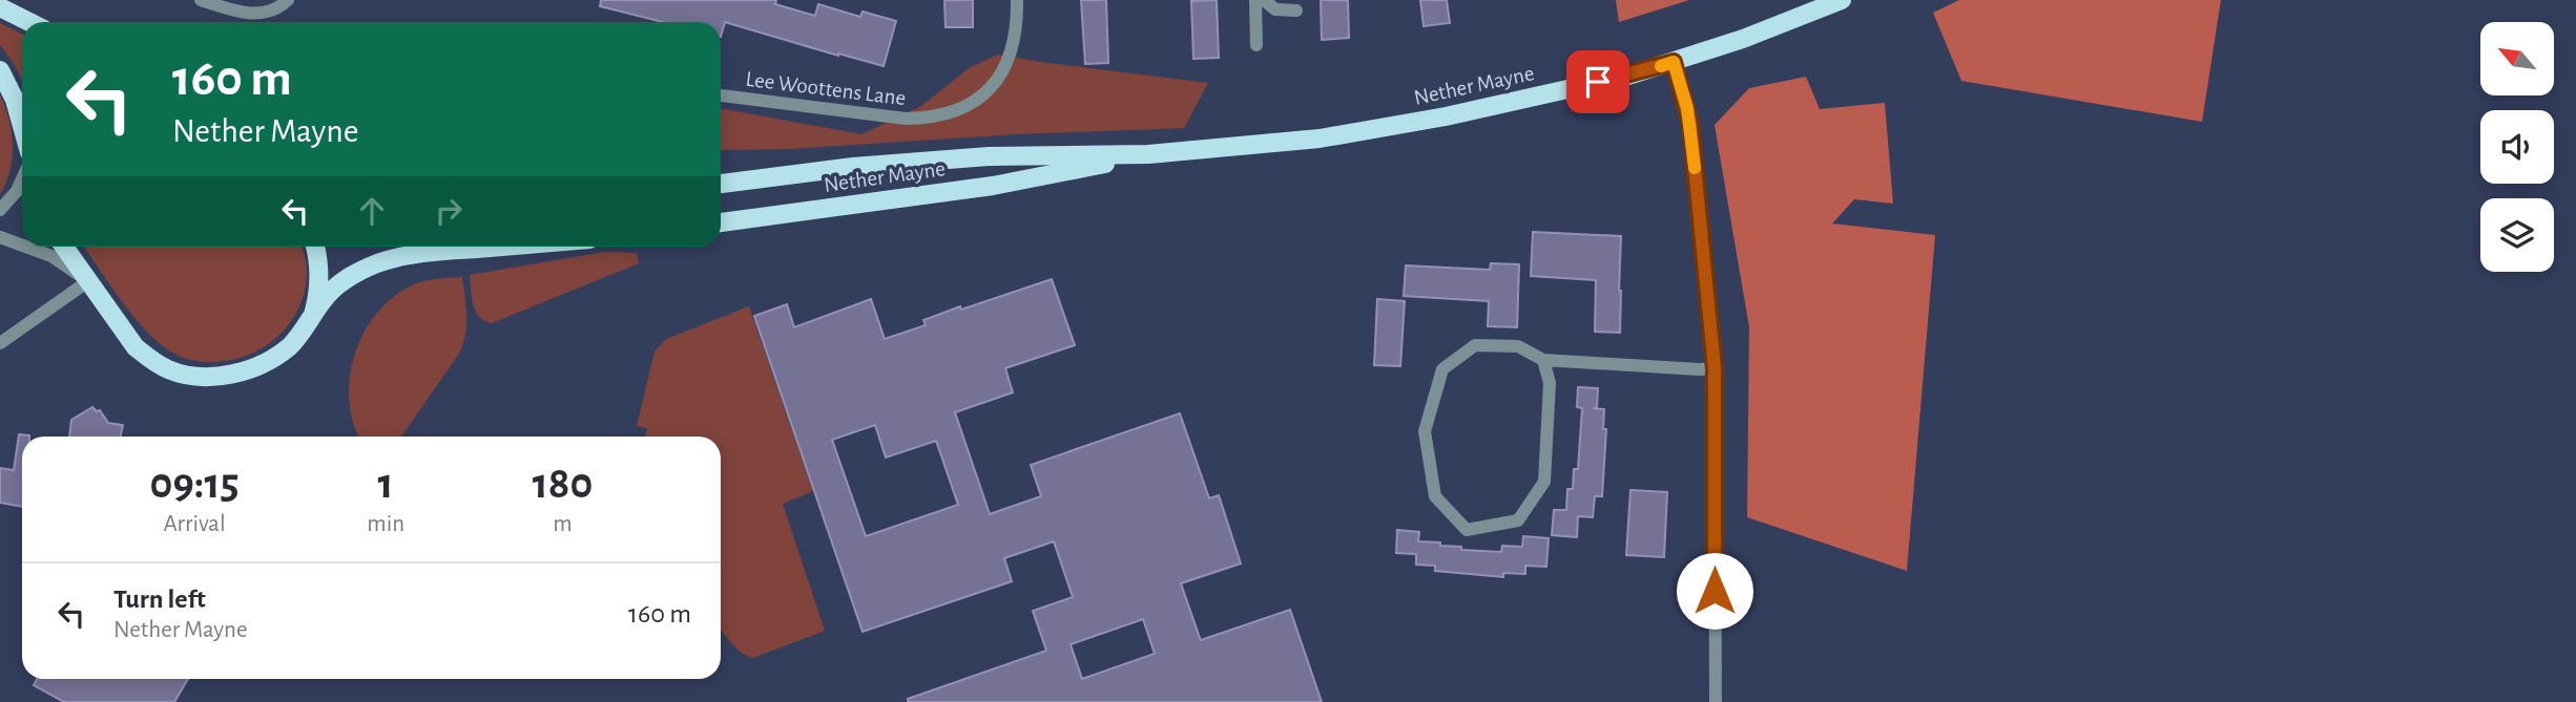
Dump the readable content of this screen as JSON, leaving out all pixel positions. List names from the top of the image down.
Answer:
{
  "streets": {
    "main road": ["Nether Mayne"],
    "street": ["Lee Woottens Lane"]
  },
  "north": "top left",
  "page": {
    "turn": ["160 m", "Nether Mayne"],
    "eta": [
      "09:15",
      "Arrival",
      "1",
      "min",
      "180",
      "m"
    ],
    "list": [
      {
        "name": "Turn left",
        "note": "Nether Mayne",
        "value": "160 m"
      }
    ]
  }
}
